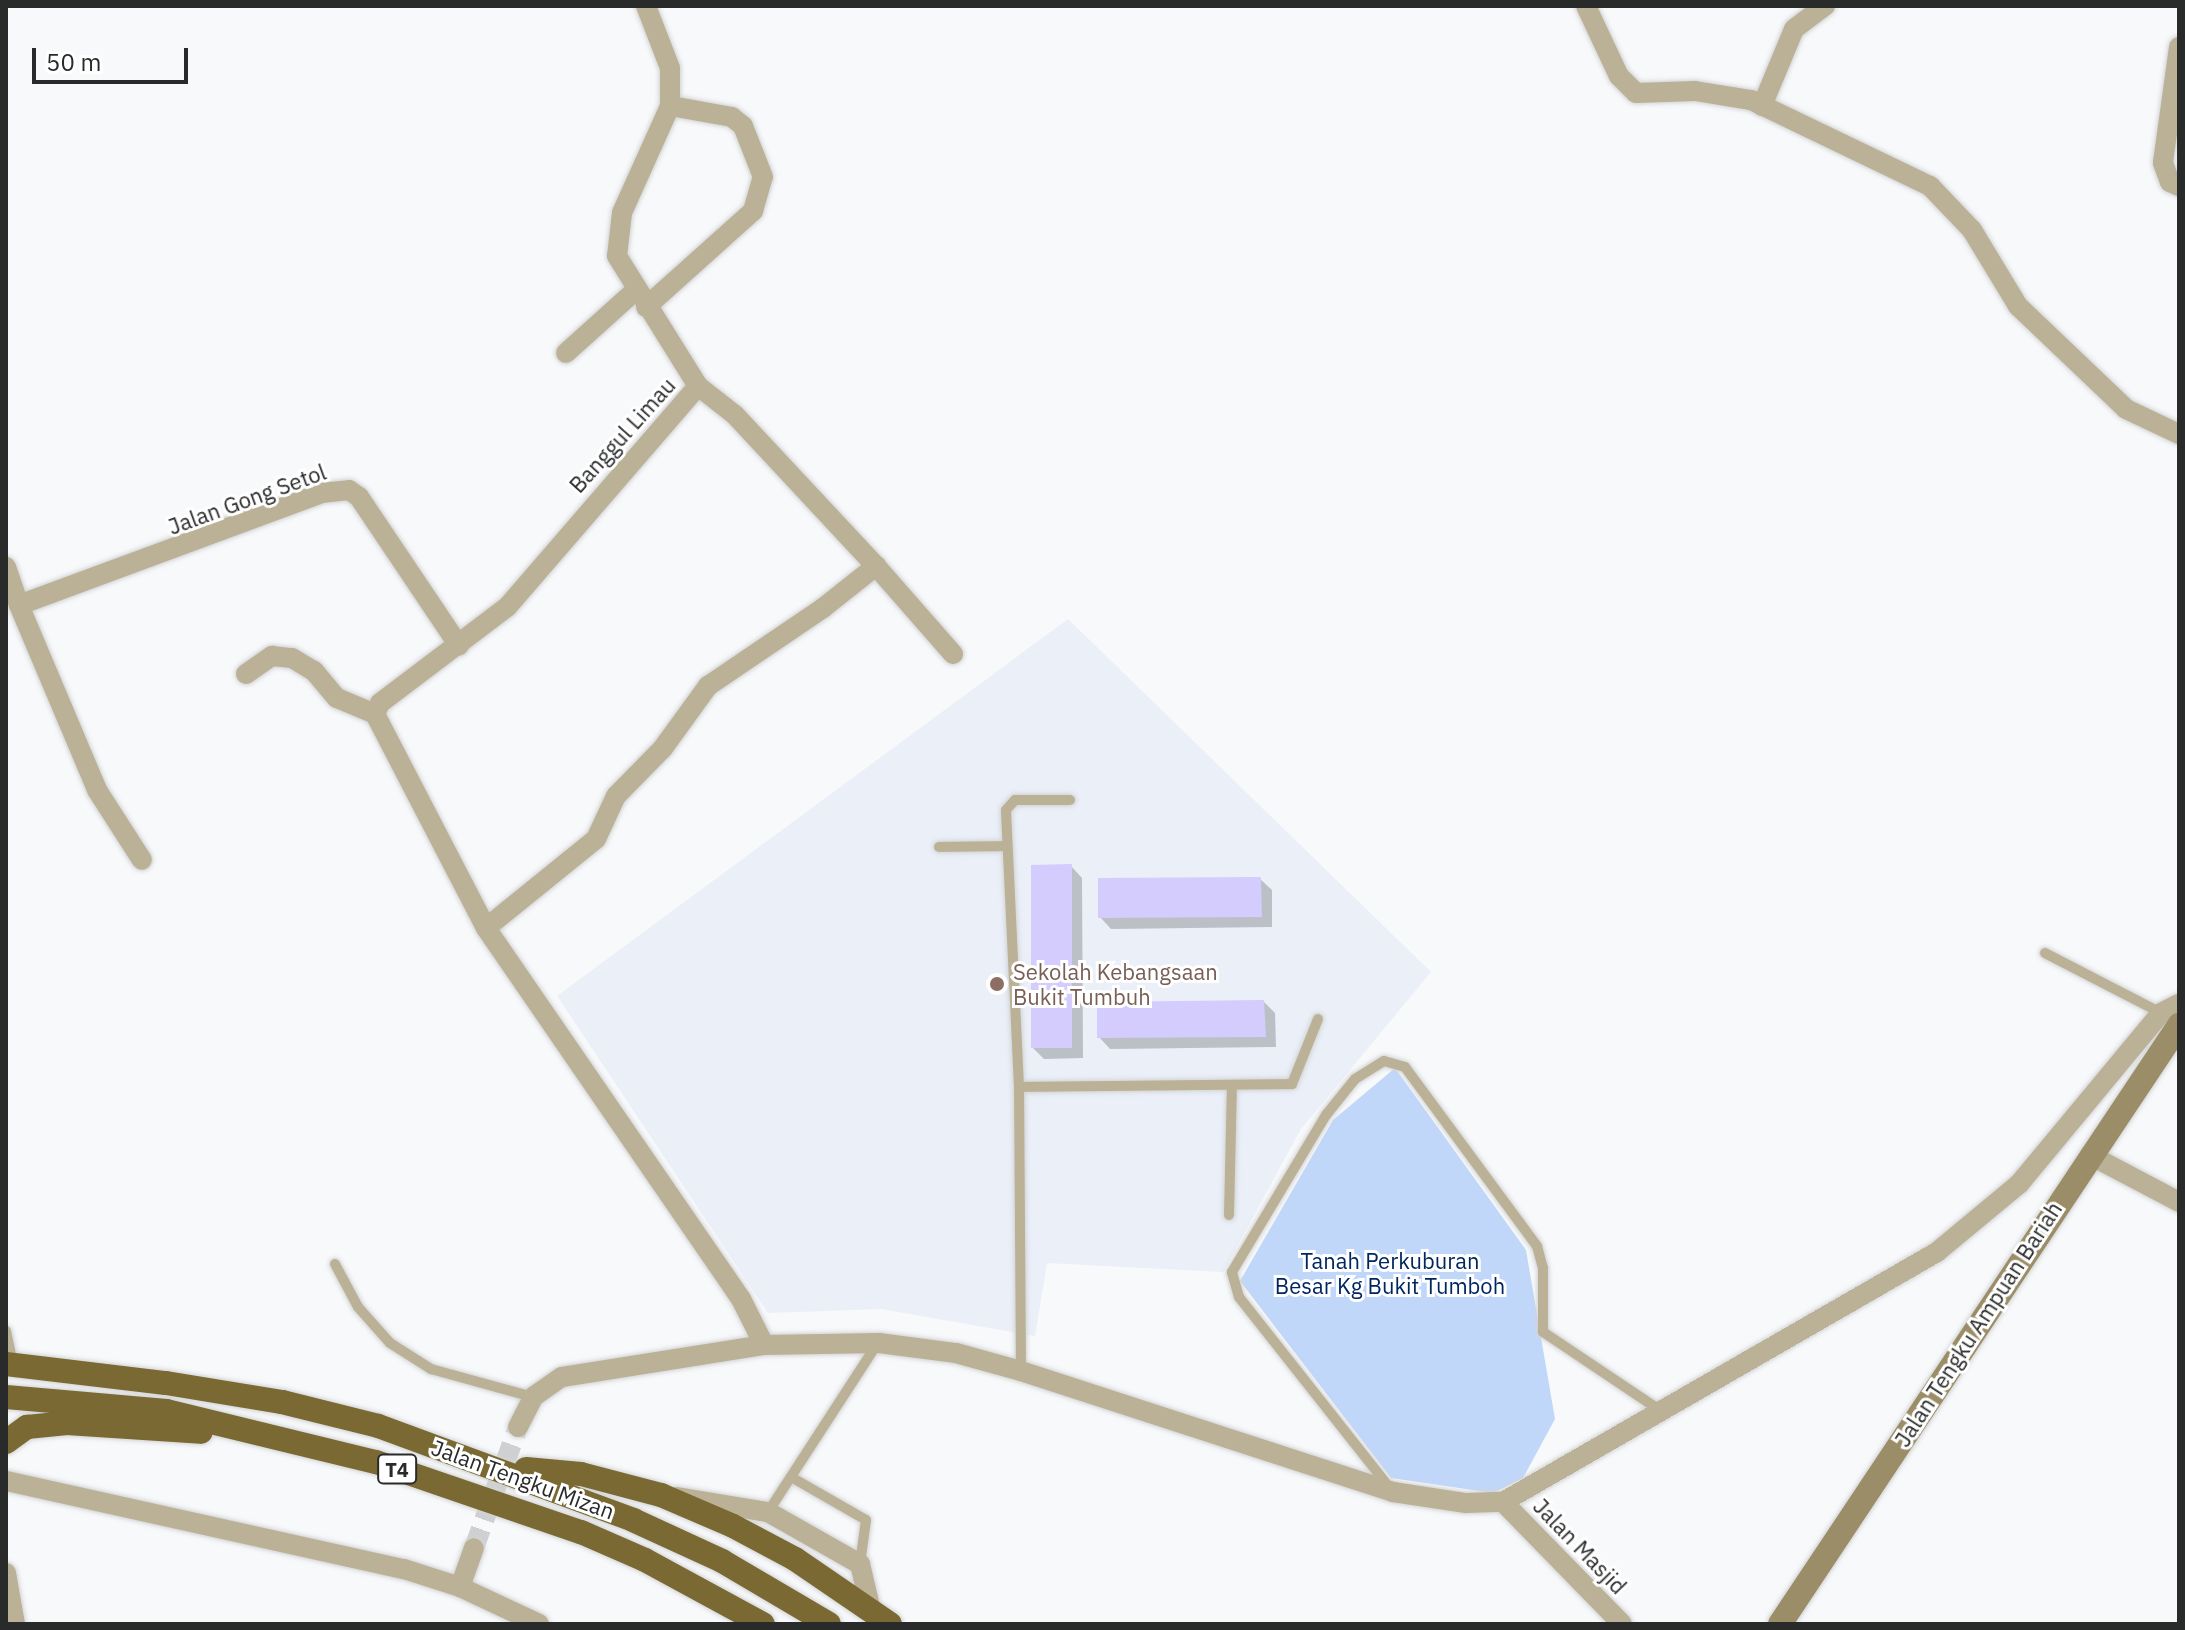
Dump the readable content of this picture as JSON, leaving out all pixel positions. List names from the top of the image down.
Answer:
{
  "streets": {
    "highway": ["T4", "Jalan Tengku Mizan"],
    "main road": ["Jalan Tengku Ampuan Bariah"],
    "street": ["Banggul Limau", "Jalan Gong Setol", "Jalan Masjid"]
  },
  "crossings": [
    ["Banggul Limau", "Jalan Gong Setol"]
  ],
  "parks": ["Tanah Perkuburan Besar Kg Bukit Tumboh"],
  "places": ["Sekolah Kebangsaan Bukit Tumbuh"],
  "scale_bar": "50 m"
}
